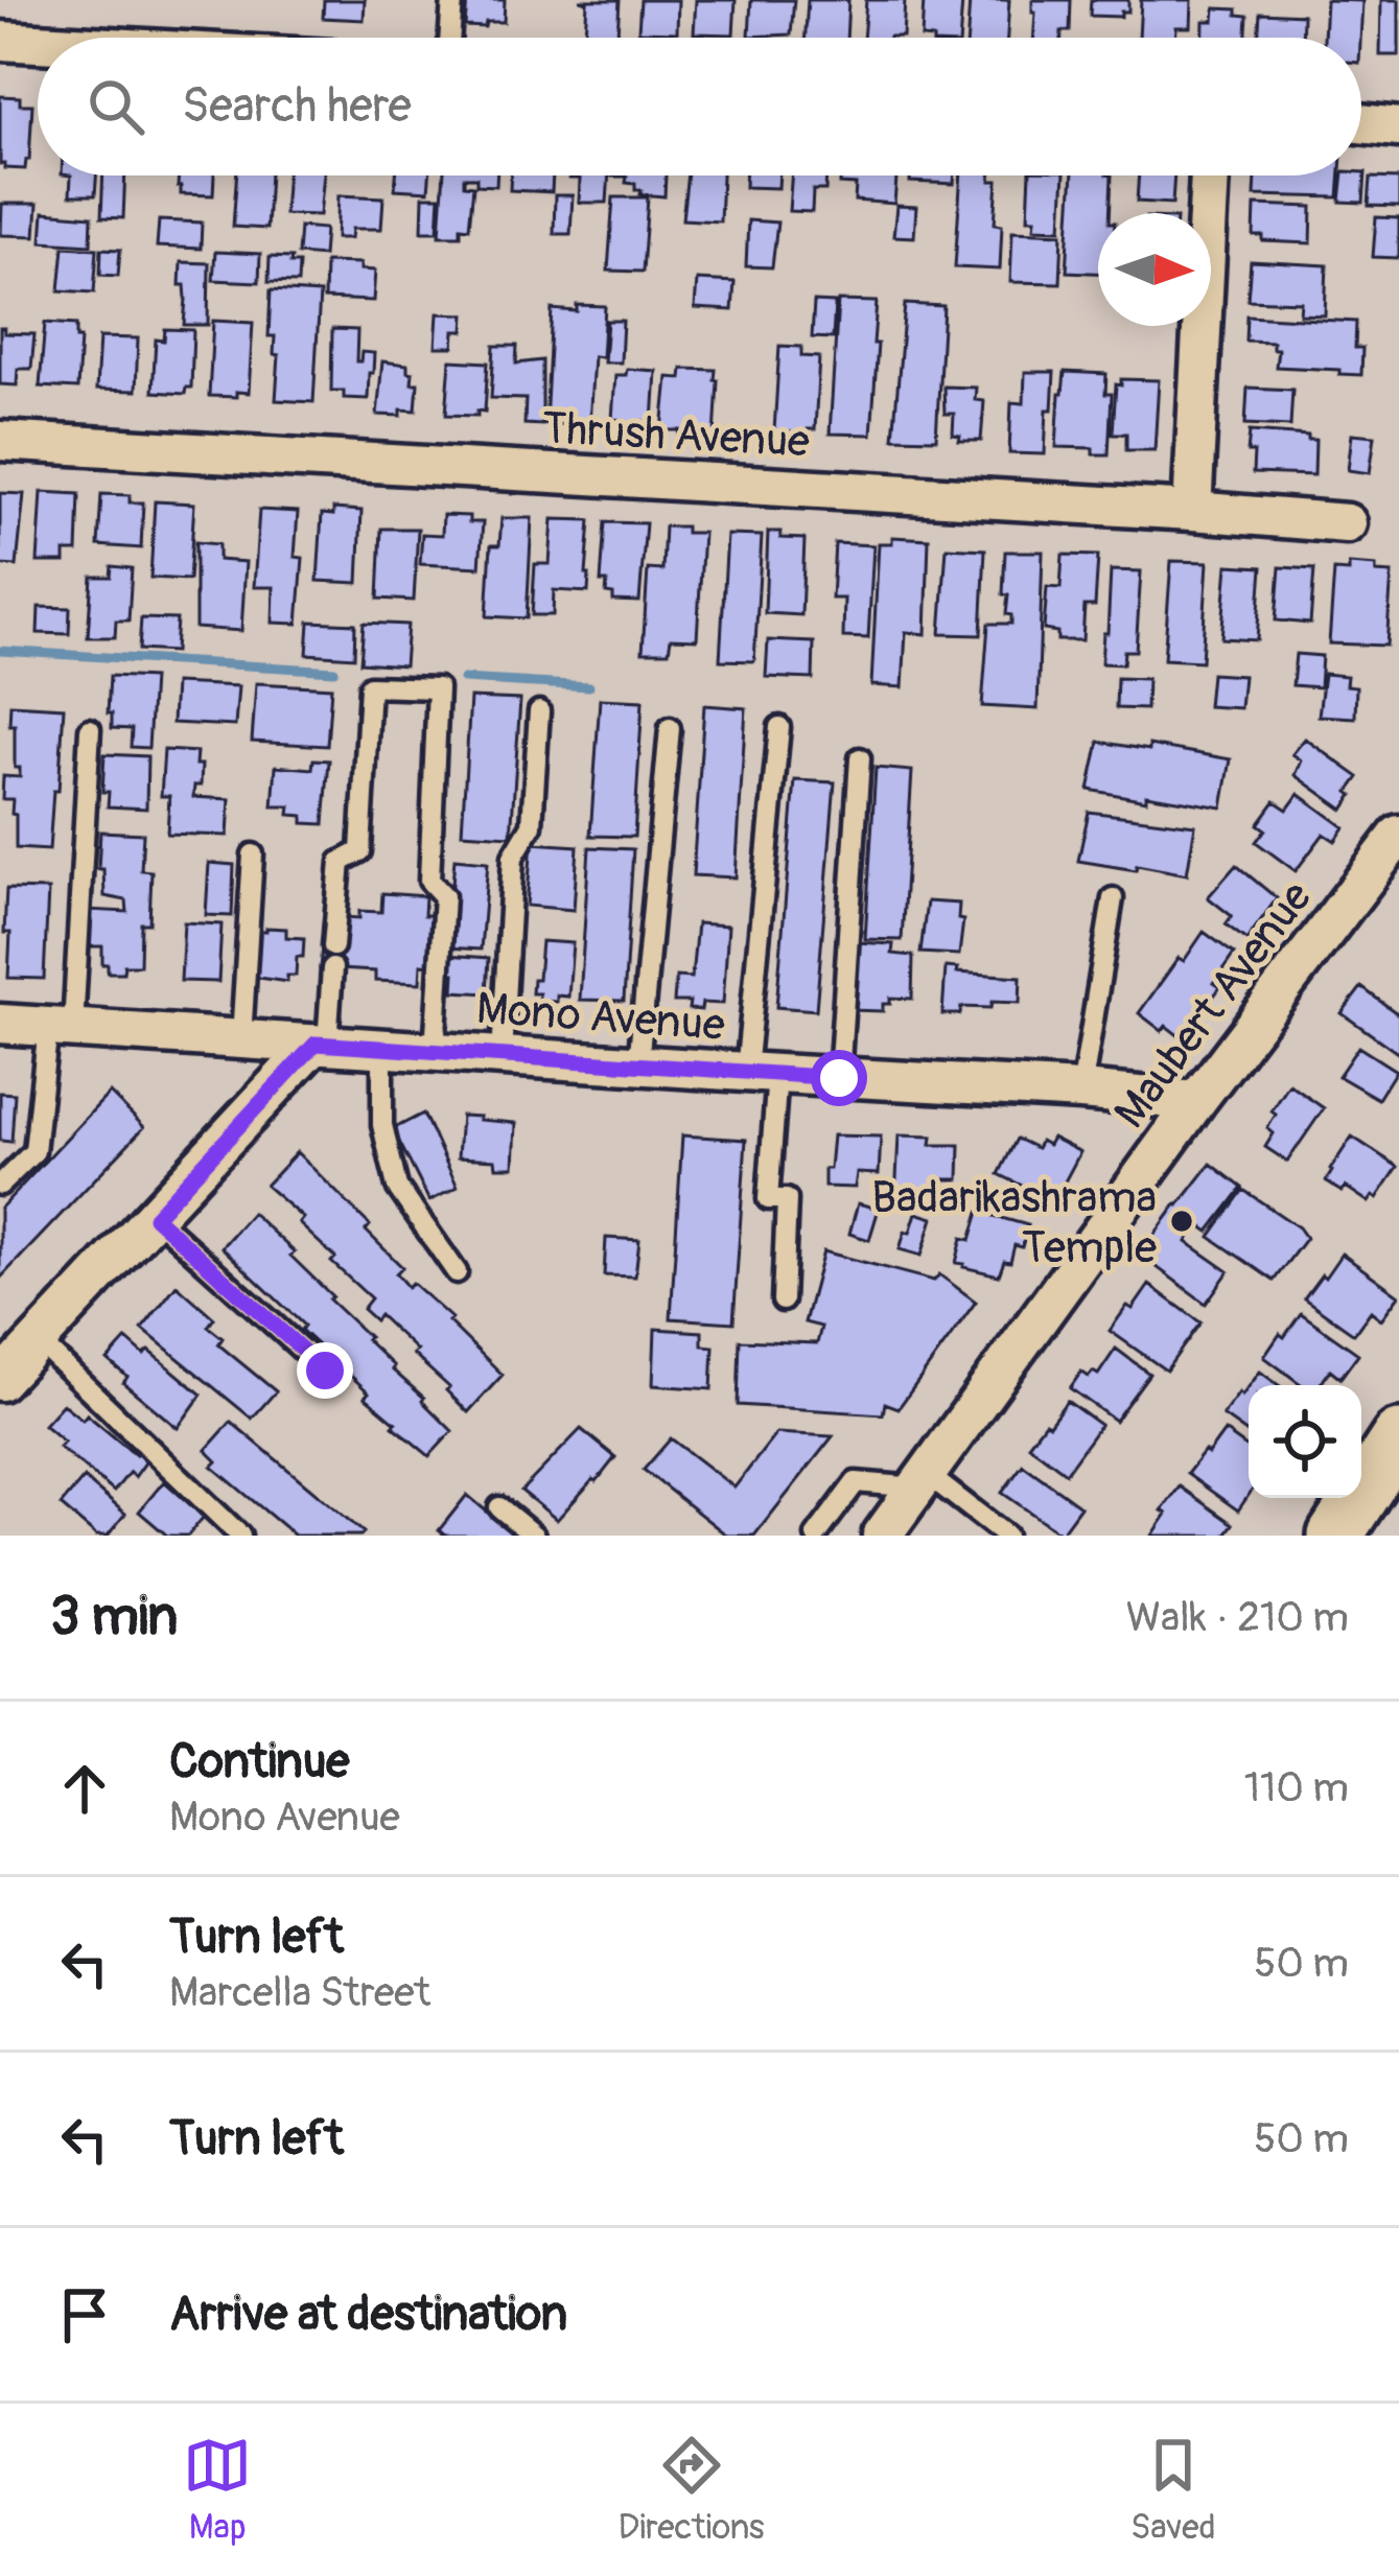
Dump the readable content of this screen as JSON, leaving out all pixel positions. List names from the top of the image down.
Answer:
{
  "streets": {
    "street": ["Thrush Avenue", "Maubert Avenue", "Mono Avenue"]
  },
  "crossings": [
    ["Maubert Avenue", "Mono Avenue"]
  ],
  "places": ["Badarikashrama Temple"],
  "north": "right",
  "page": {
    "search": "Search here",
    "heading": ["3 min", "Walk · 210 m"],
    "list": [
      ["Continue", "Mono Avenue", "110 m"],
      ["Turn left", "Marcella Street", "50 m"],
      ["Turn left", "50 m"],
      "Arrive at destination"
    ],
    "nav": ["Map", "Directions", "Saved"]
  }
}
